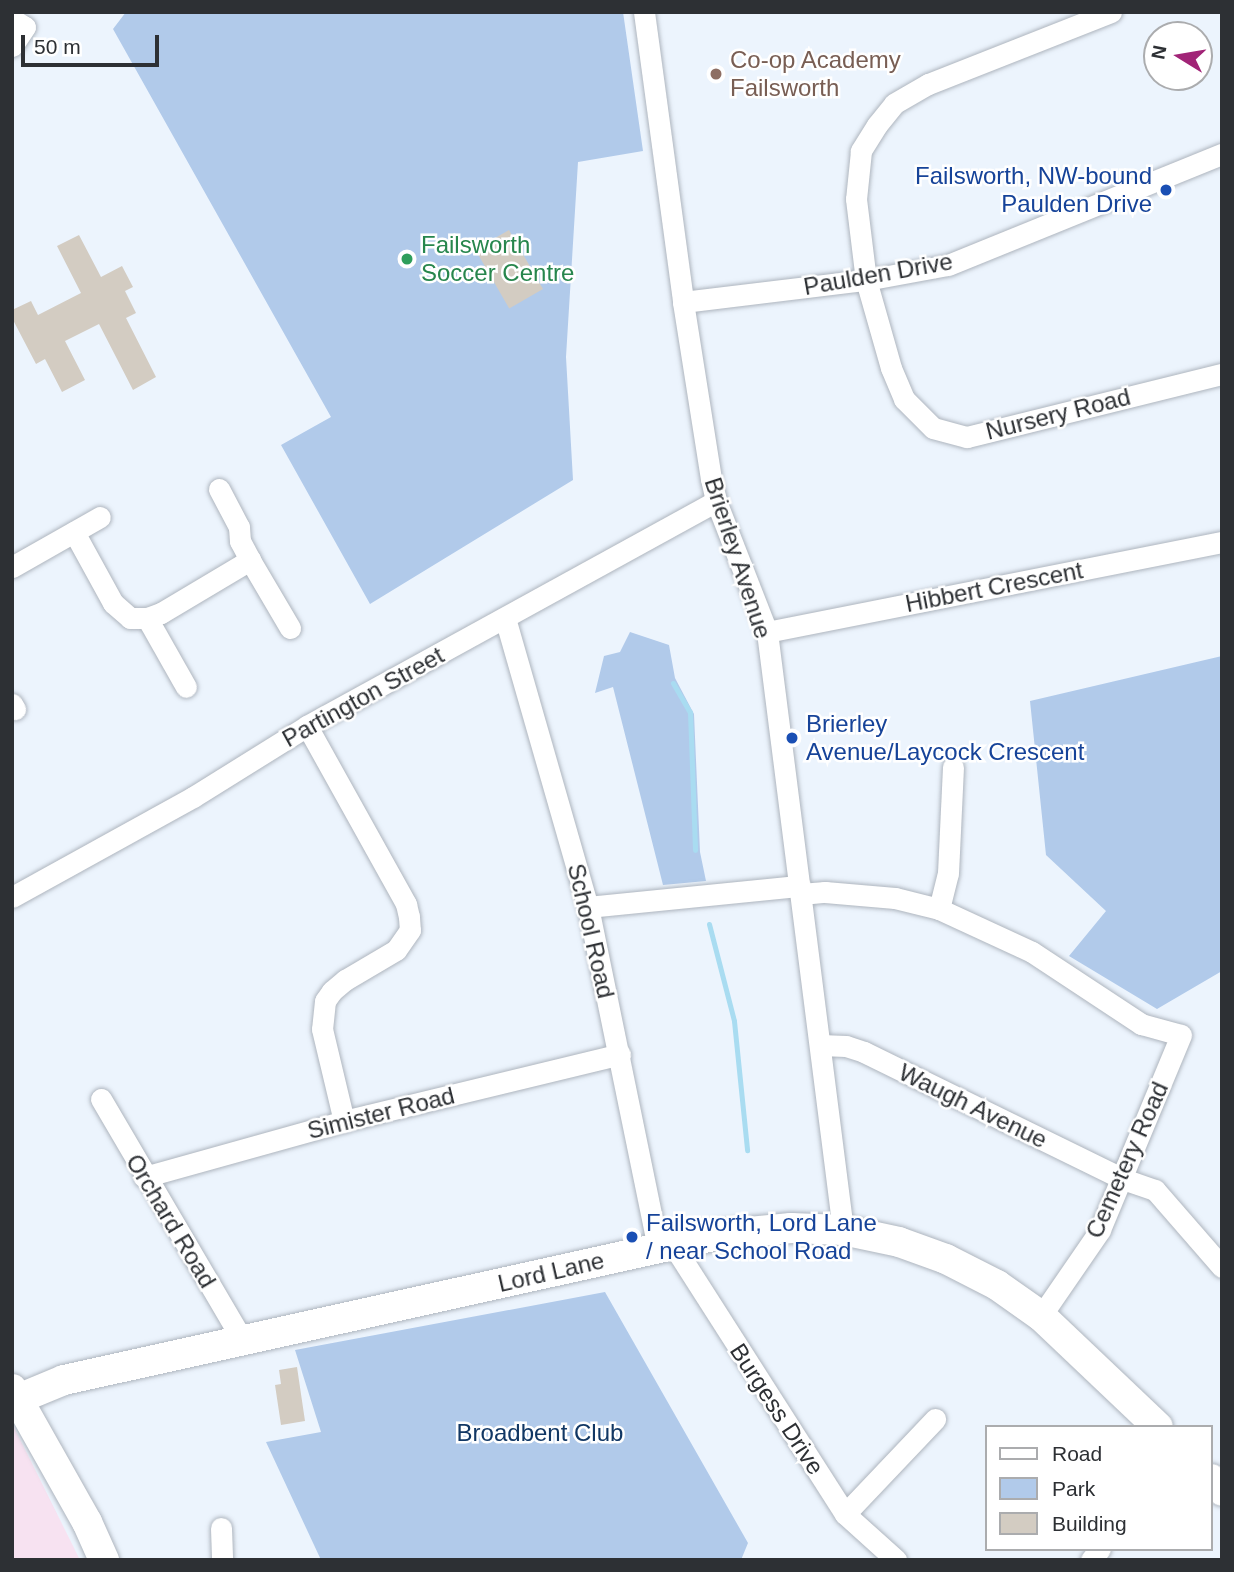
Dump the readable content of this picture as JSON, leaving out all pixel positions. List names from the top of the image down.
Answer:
{
  "streets": {
    "street": [
      "Paulden Drive",
      "Nursery Road",
      "Brierley Avenue",
      "Hibbert Crescent",
      "Partington Street",
      "School Road",
      "Waugh Avenue",
      "Simister Road",
      "Cemetery Road",
      "Orchard Road",
      "Lord Lane",
      "Burgess Drive"
    ]
  },
  "crossings": [
    ["Paulden Drive", "Nursery Road"],
    ["Paulden Drive", "Brierley Avenue"],
    ["Brierley Avenue", "Hibbert Crescent"],
    ["Brierley Avenue", "Partington Street"],
    ["Brierley Avenue", "Waugh Avenue"],
    ["Brierley Avenue", "Lord Lane"],
    ["Partington Street", "School Road"],
    ["School Road", "Simister Road"],
    ["School Road", "Lord Lane"],
    ["School Road", "Burgess Drive"],
    ["Waugh Avenue", "Cemetery Road"],
    ["Simister Road", "Orchard Road"],
    ["Cemetery Road", "Lord Lane"],
    ["Orchard Road", "Lord Lane"],
    ["Lord Lane", "Burgess Drive"]
  ],
  "parks": ["Broadbent Club"],
  "places": [
    "Co-op Academy Failsworth",
    "Failsworth, NW-bound Paulden Drive",
    "Failsworth Soccer Centre",
    "Brierley Avenue/Laycock Crescent",
    "Failsworth, Lord Lane / near School Road"
  ],
  "legend": ["Road", "Park", "Building"],
  "scale_bar": "50 m",
  "north": "left"
}
